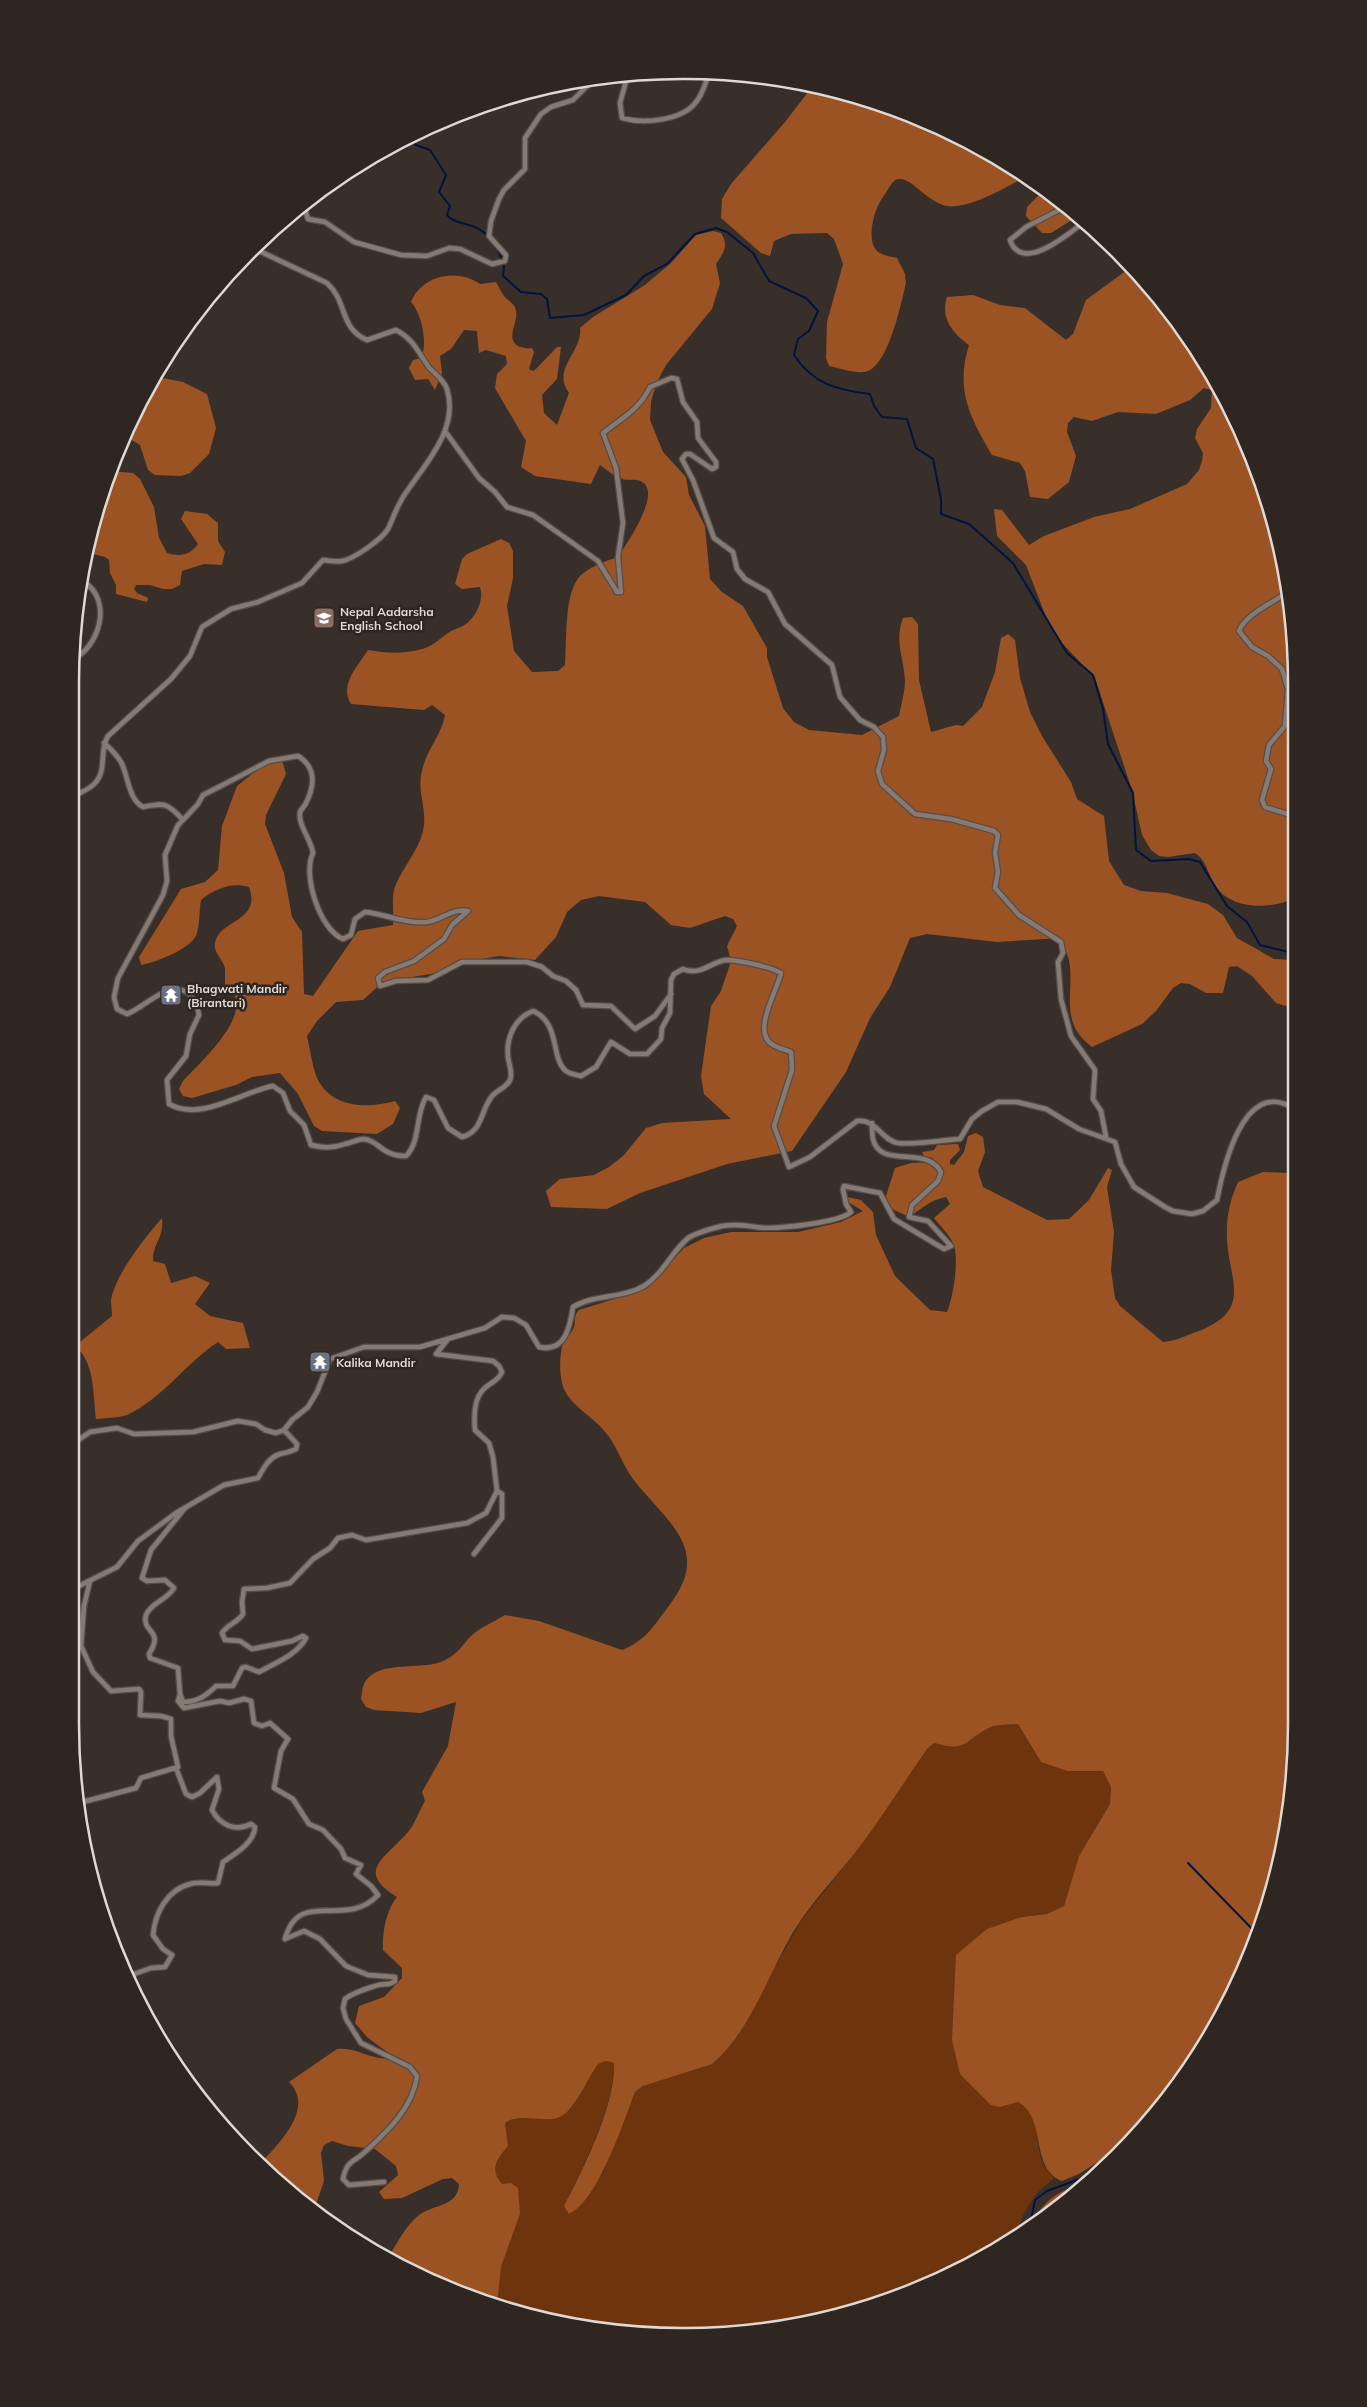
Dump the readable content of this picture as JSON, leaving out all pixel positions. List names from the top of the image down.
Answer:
{
  "places": {
    "school or university": ["Nepal Aadarsha English School"],
    "temple": ["Bhagwati Mandir (Birantari)", "Kalika Mandir"]
  }
}
